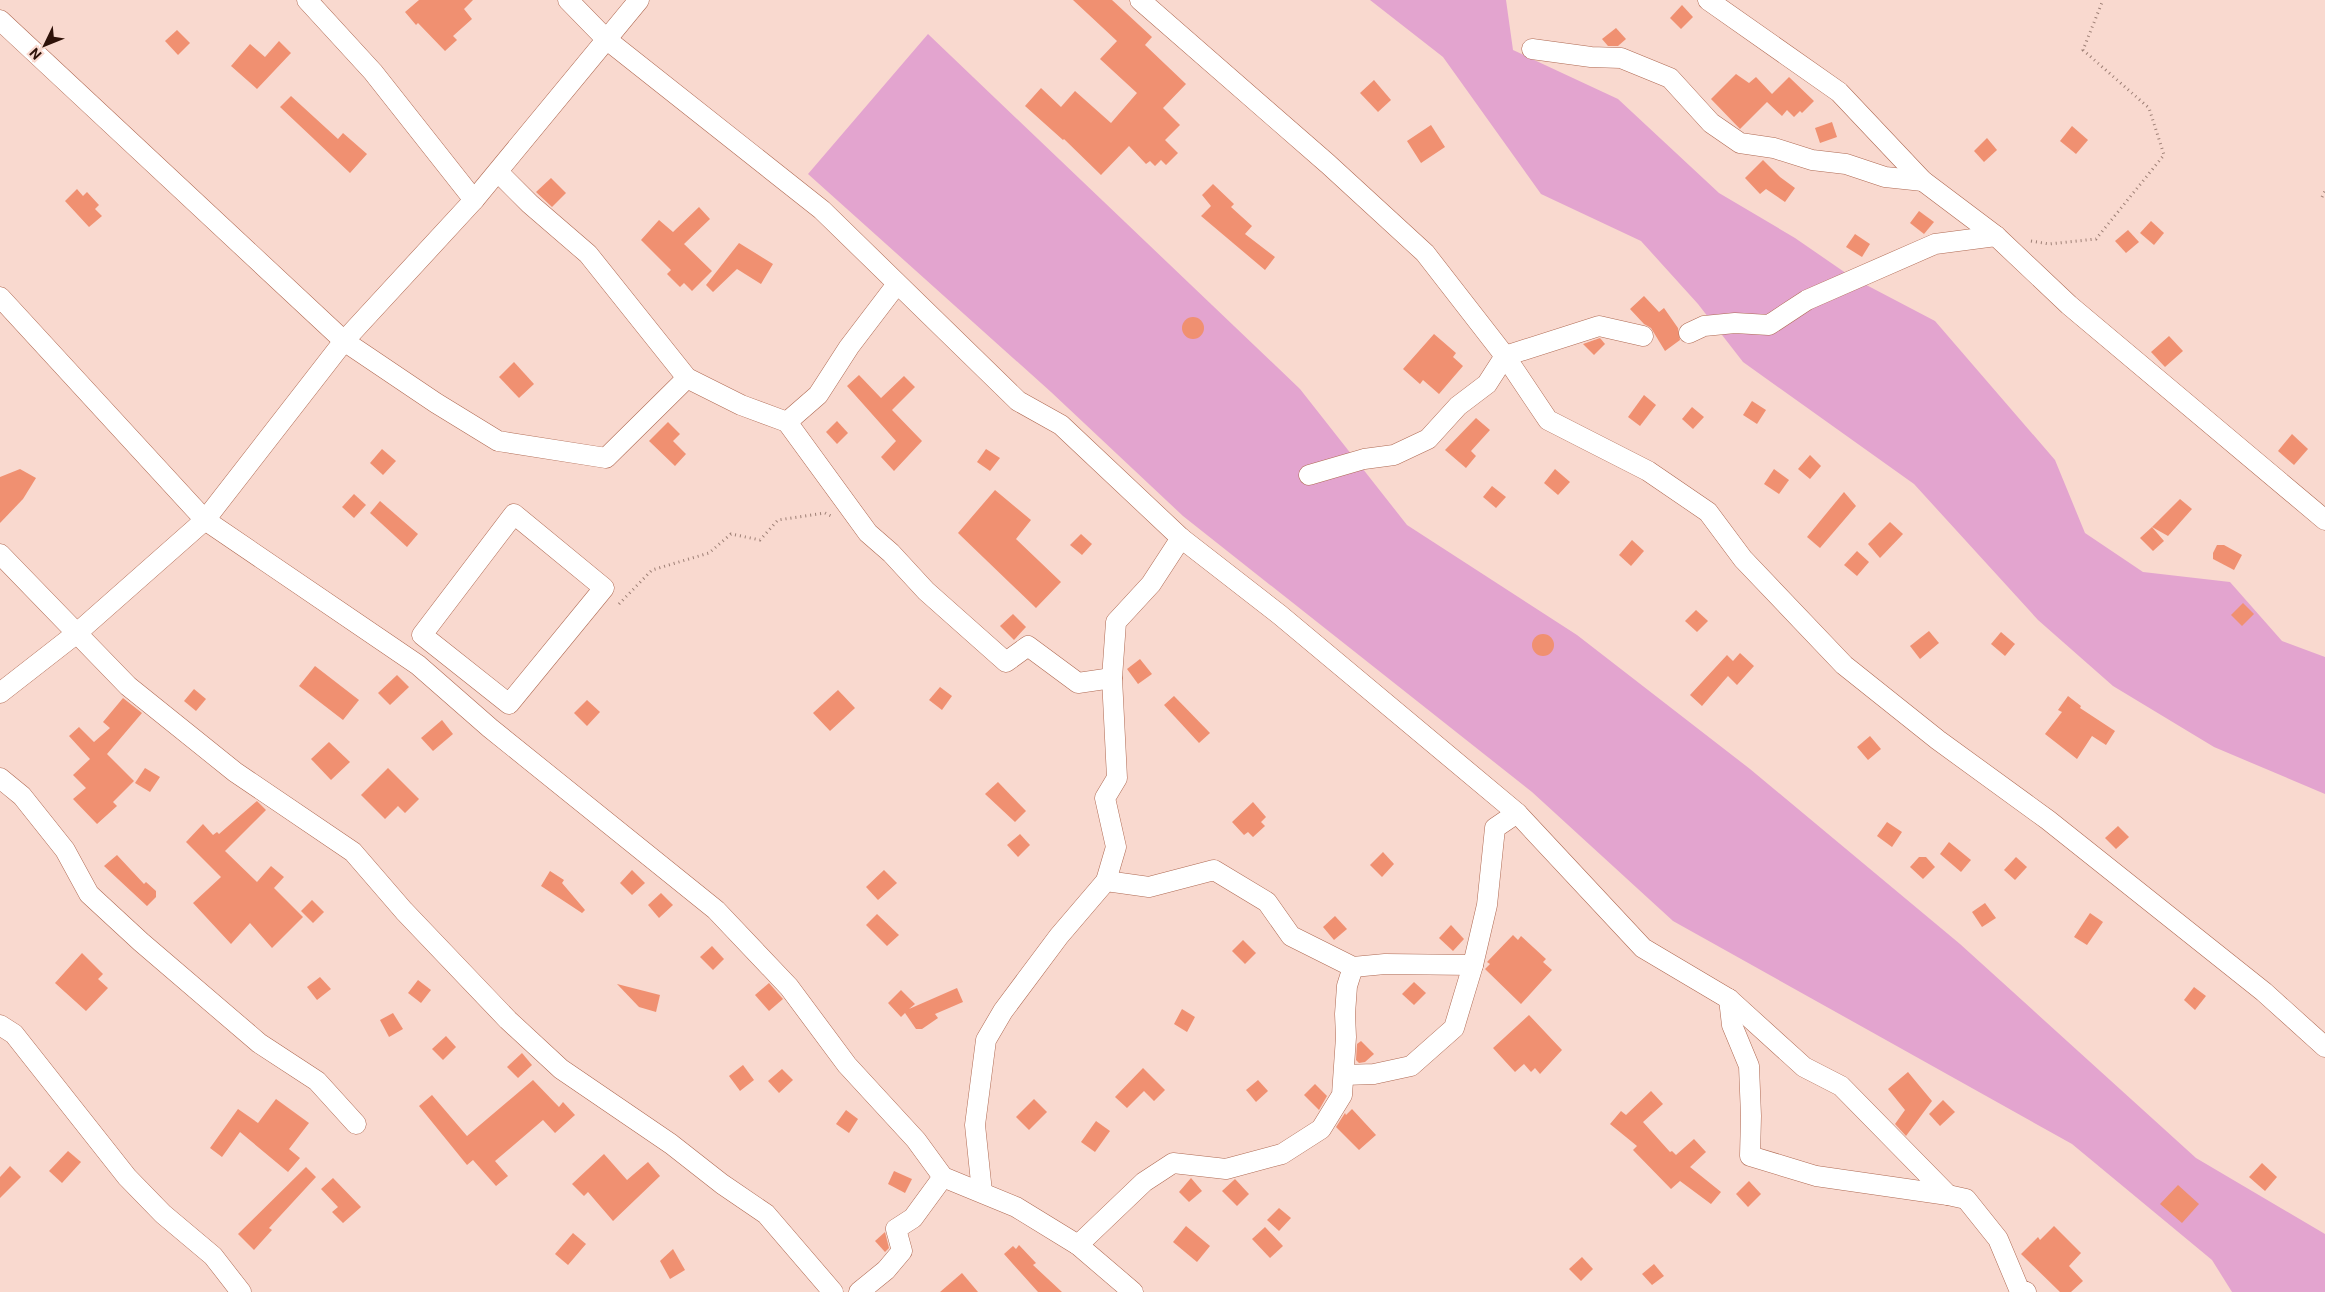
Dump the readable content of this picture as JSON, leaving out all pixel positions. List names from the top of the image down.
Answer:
{
  "north": "bottom left"
}
